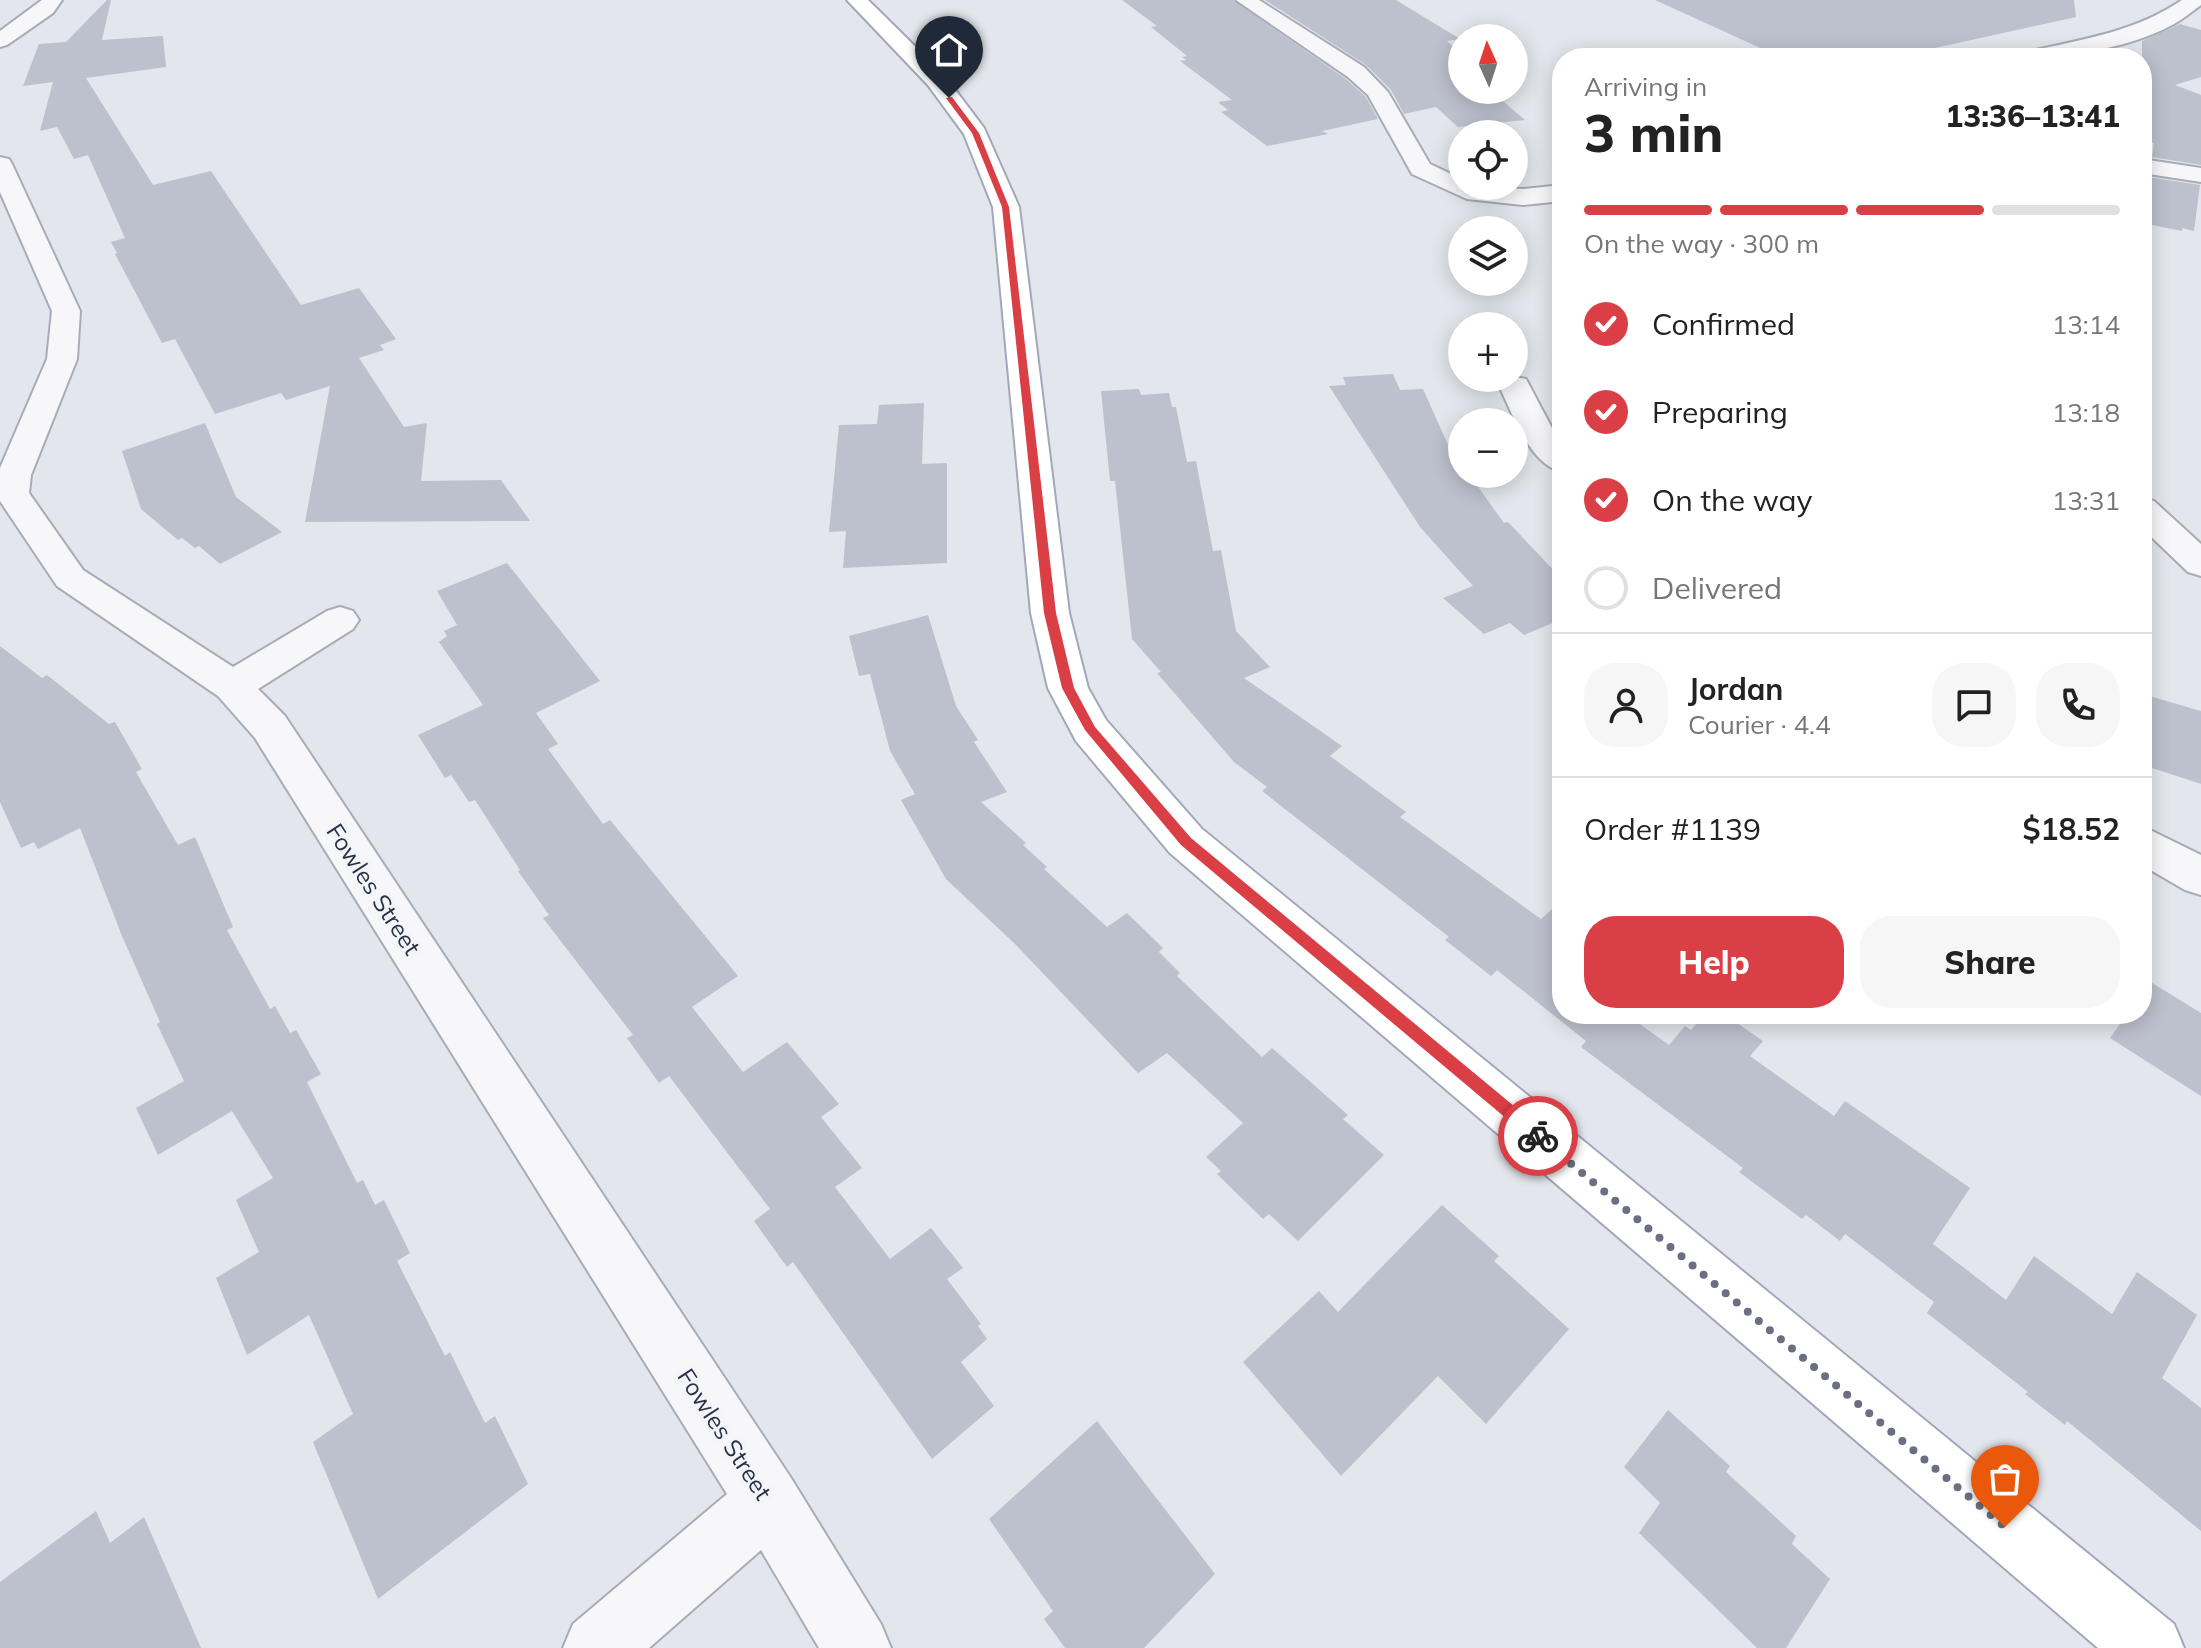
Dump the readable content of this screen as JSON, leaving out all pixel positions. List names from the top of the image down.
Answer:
{
  "streets": {
    "street": ["Fowles Street"]
  },
  "north": "top",
  "page": {
    "map_buttons": ["+", "−"],
    "heading": ["3 min", "Arriving in", "13:36–13:41"],
    "panel": [
      "Jordan",
      "Courier · 4.4",
      "Order #1139",
      "$18.52"
    ],
    "bar": "On the way · 300 m",
    "list": [
      ["Confirmed", "13:14"],
      ["Preparing", "13:18"],
      ["On the way", "13:31"],
      "Delivered"
    ],
    "buttons": ["Help", "Share"]
  }
}
